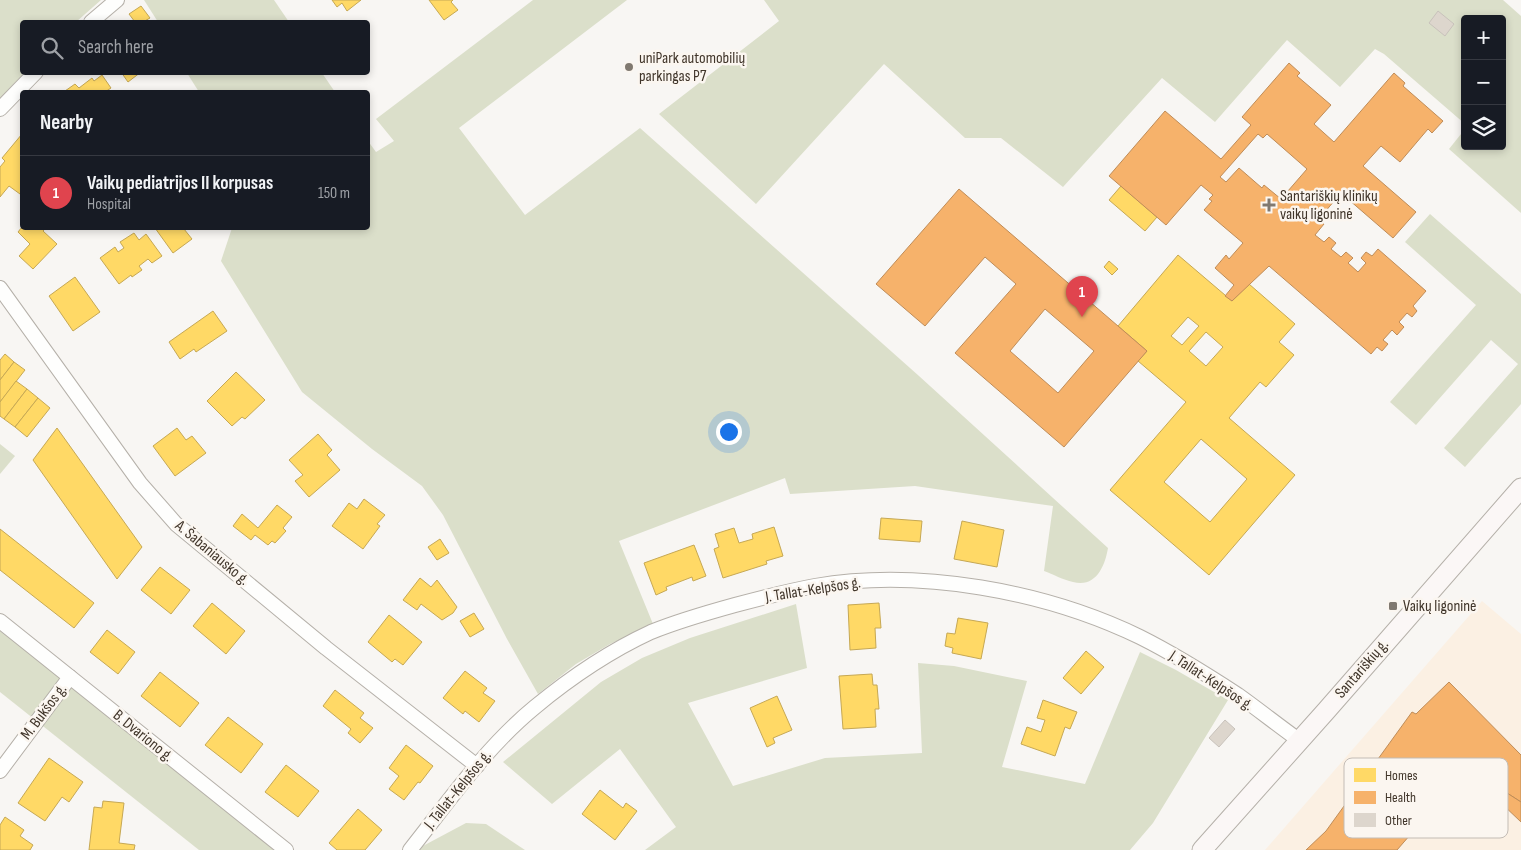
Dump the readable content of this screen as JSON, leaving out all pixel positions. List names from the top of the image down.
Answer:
{
  "streets": {
    "main road": ["Santariškių g."],
    "street": [
      "A. Šabaniausko g.",
      "J. Tallat-Kelpšos g.",
      "M. Bukšos g.",
      "B. Dvariono g."
    ]
  },
  "crossings": [
    ["A. Šabaniausko g.", "J. Tallat-Kelpšos g."],
    ["J. Tallat-Kelpšos g.", "Santariškių g."],
    ["M. Bukšos g.", "B. Dvariono g."]
  ],
  "places": {
    "other": ["uniPark automobilių parkingas P7"],
    "health": ["Santariškių klinikų vaikų ligoninė"],
    "transit": ["Vaikų ligoninė"]
  },
  "legend": ["Homes", "Health", "Other"],
  "page": {
    "map_buttons": ["+", "−"],
    "search": "Search here",
    "heading": "Nearby",
    "list": [
      {
        "mark": "1",
        "name": "Vaikų pediatrijos II korpusas",
        "note": "Hospital",
        "value": "150 m"
      }
    ],
    "pins": "1"
  }
}
